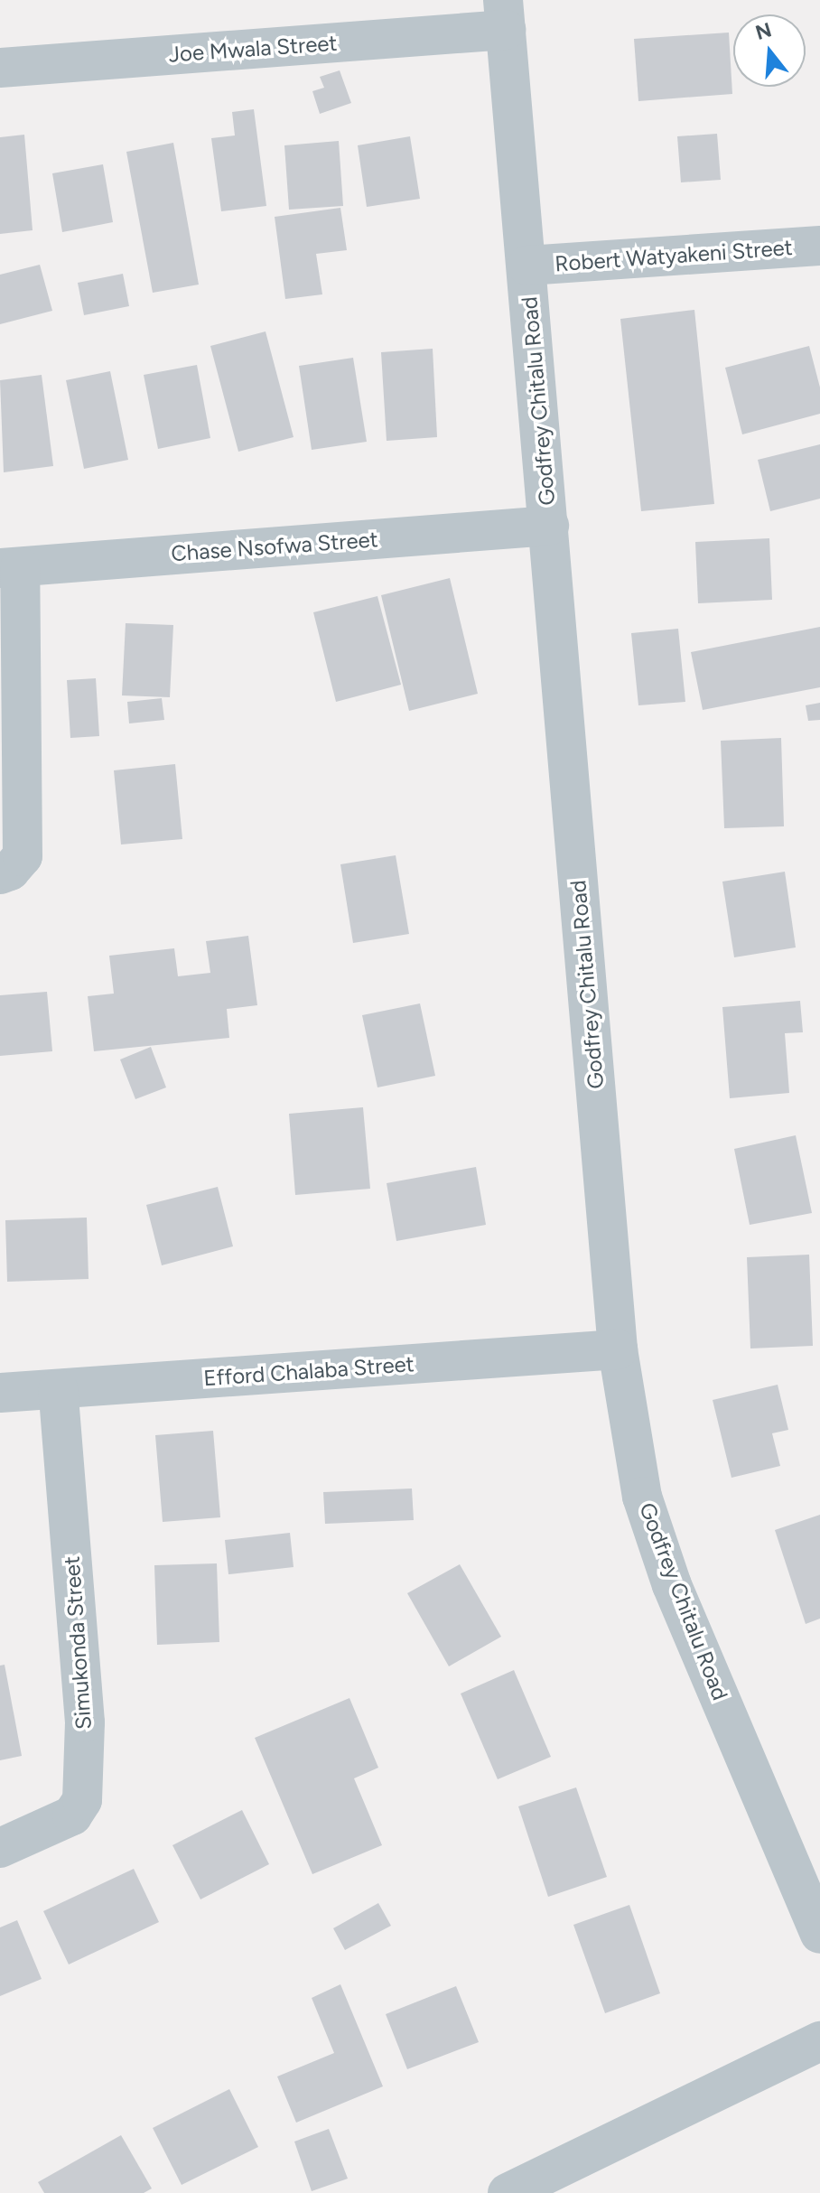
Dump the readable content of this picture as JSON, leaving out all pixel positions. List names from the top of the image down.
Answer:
{
  "streets": {
    "street": [
      "Joe Mwala Street",
      "Robert Watyakeni Street",
      "Godfrey Chitalu Road",
      "Chase Nsofwa Street",
      "Efford Chalaba Street",
      "Simukonda Street"
    ]
  },
  "crossings": [
    ["Joe Mwala Street", "Godfrey Chitalu Road"],
    ["Robert Watyakeni Street", "Godfrey Chitalu Road"],
    ["Godfrey Chitalu Road", "Chase Nsofwa Street"],
    ["Godfrey Chitalu Road", "Efford Chalaba Street"],
    ["Efford Chalaba Street", "Simukonda Street"]
  ],
  "north": "top"
}
